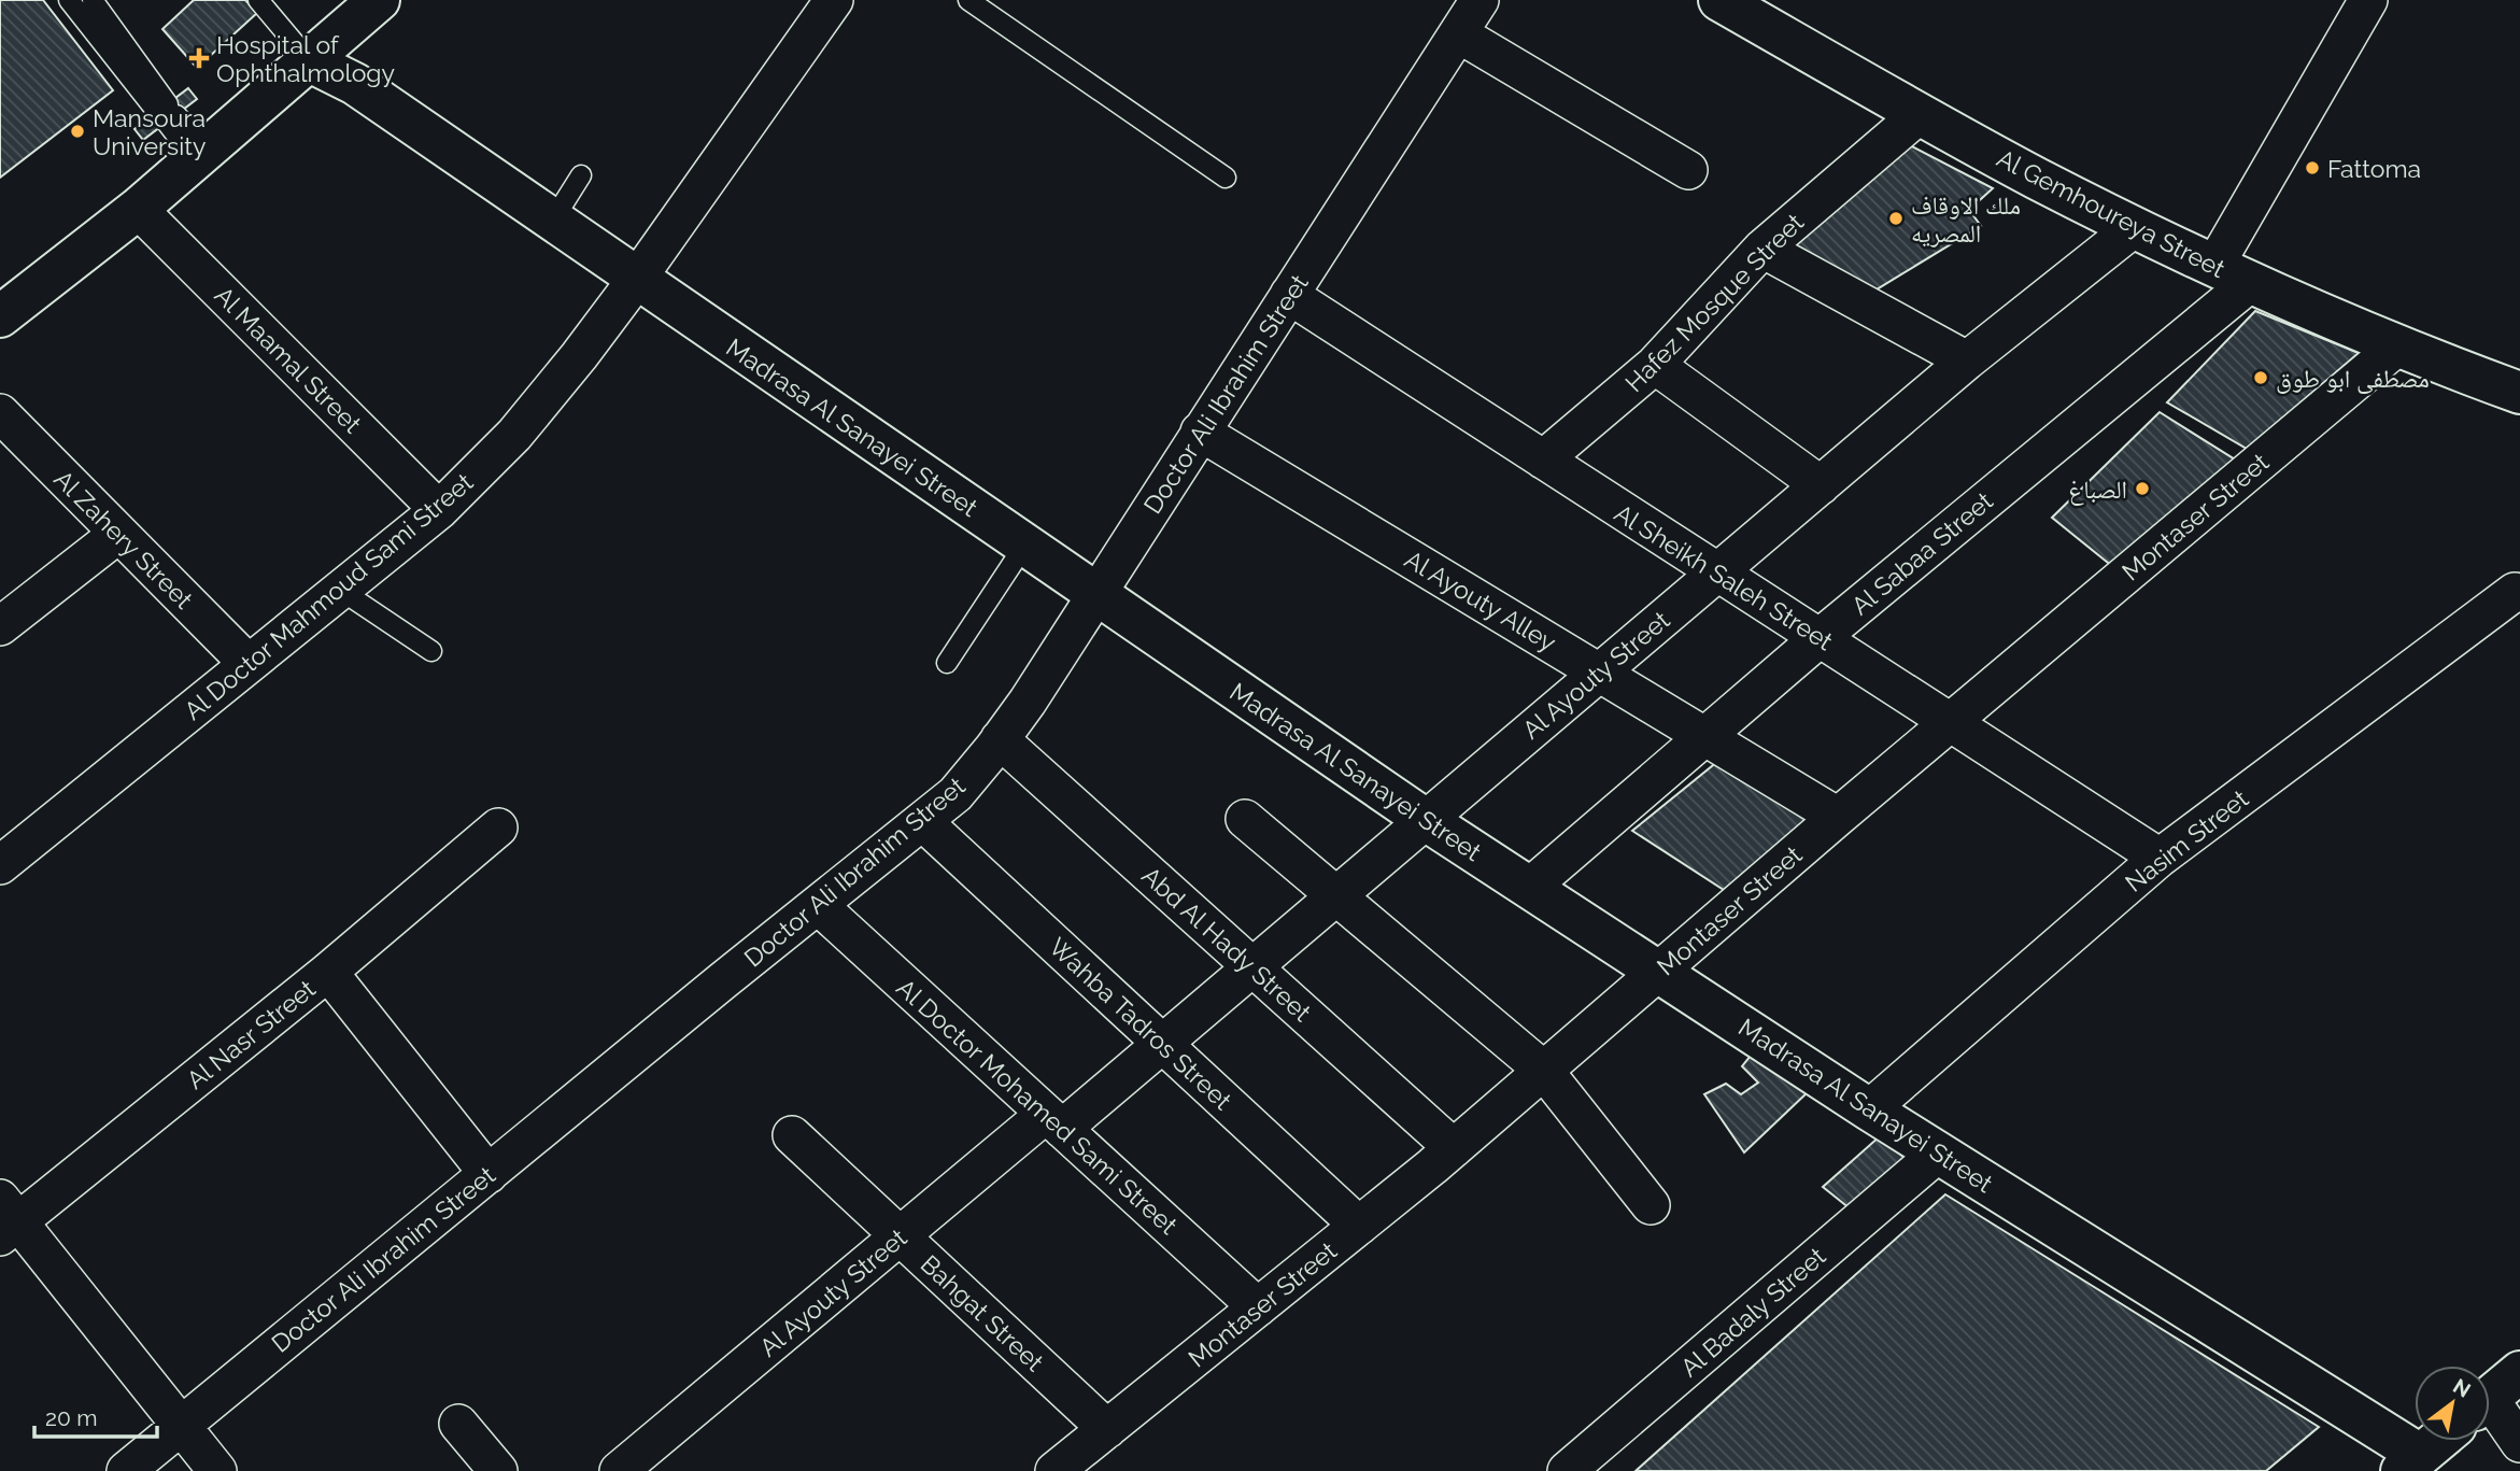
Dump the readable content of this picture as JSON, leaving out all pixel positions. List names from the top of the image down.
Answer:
{
  "streets": {
    "street": [
      "Al Gemhoureya Street",
      "Hafez Mosque Street",
      "Al Maamal Street",
      "Doctor Ali Ibrahim Street",
      "Madrasa Al Sanayei Street",
      "Montaser Street",
      "Al Zahery Street",
      "Al Sabaa Street",
      "Al Sheikh Saleh Street",
      "Al Doctor Mahmoud Sami Street",
      "Al Ayouty Alley",
      "Al Ayouty Street",
      "Nasim Street",
      "Abd Al Hady Street",
      "Wahba Tadros Street",
      "Al Nasr Street",
      "Al Doctor Mohamed Sami Street",
      "Al Badaly Street",
      "Bahgat Street"
    ]
  },
  "crossings": [
    ["Al Gemhoureya Street", "Hafez Mosque Street"],
    ["Al Gemhoureya Street", "Montaser Street"],
    ["Al Gemhoureya Street", "Al Sabaa Street"],
    ["Al Gemhoureya Street", "Al Ayouty Street"],
    ["Hafez Mosque Street", "Al Sheikh Saleh Street"],
    ["Al Maamal Street", "Al Doctor Mahmoud Sami Street"],
    ["Doctor Ali Ibrahim Street", "Madrasa Al Sanayei Street"],
    ["Doctor Ali Ibrahim Street", "Al Sheikh Saleh Street"],
    ["Doctor Ali Ibrahim Street", "Al Ayouty Alley"],
    ["Doctor Ali Ibrahim Street", "Abd Al Hady Street"],
    ["Doctor Ali Ibrahim Street", "Wahba Tadros Street"],
    ["Doctor Ali Ibrahim Street", "Al Doctor Mohamed Sami Street"],
    ["Madrasa Al Sanayei Street", "Montaser Street"],
    ["Madrasa Al Sanayei Street", "Al Sabaa Street"],
    ["Madrasa Al Sanayei Street", "Al Doctor Mahmoud Sami Street"],
    ["Madrasa Al Sanayei Street", "Al Ayouty Street"],
    ["Madrasa Al Sanayei Street", "Nasim Street"],
    ["Madrasa Al Sanayei Street", "Al Badaly Street"],
    ["Montaser Street", "Al Sheikh Saleh Street"],
    ["Montaser Street", "Al Ayouty Alley"],
    ["Montaser Street", "Abd Al Hady Street"],
    ["Montaser Street", "Wahba Tadros Street"],
    ["Montaser Street", "Al Doctor Mohamed Sami Street"],
    ["Montaser Street", "Bahgat Street"],
    ["Al Zahery Street", "Al Doctor Mahmoud Sami Street"],
    ["Al Sabaa Street", "Al Sheikh Saleh Street"],
    ["Al Sabaa Street", "Al Ayouty Alley"],
    ["Al Sheikh Saleh Street", "Al Ayouty Street"],
    ["Al Sheikh Saleh Street", "Nasim Street"],
    ["Al Ayouty Alley", "Al Ayouty Street"],
    ["Al Ayouty Street", "Abd Al Hady Street"],
    ["Al Ayouty Street", "Wahba Tadros Street"],
    ["Al Ayouty Street", "Al Doctor Mohamed Sami Street"],
    ["Al Ayouty Street", "Bahgat Street"]
  ],
  "places": {
    "health": ["Hospital of Ophthalmology"],
    "other": [
      "Mansoura University",
      "Fattoma",
      "ملك الاوقاف المصريه",
      "مصطفى ابو طوق",
      "الصباغ"
    ]
  },
  "scale_bar": "20 m",
  "north": "top right"
}
